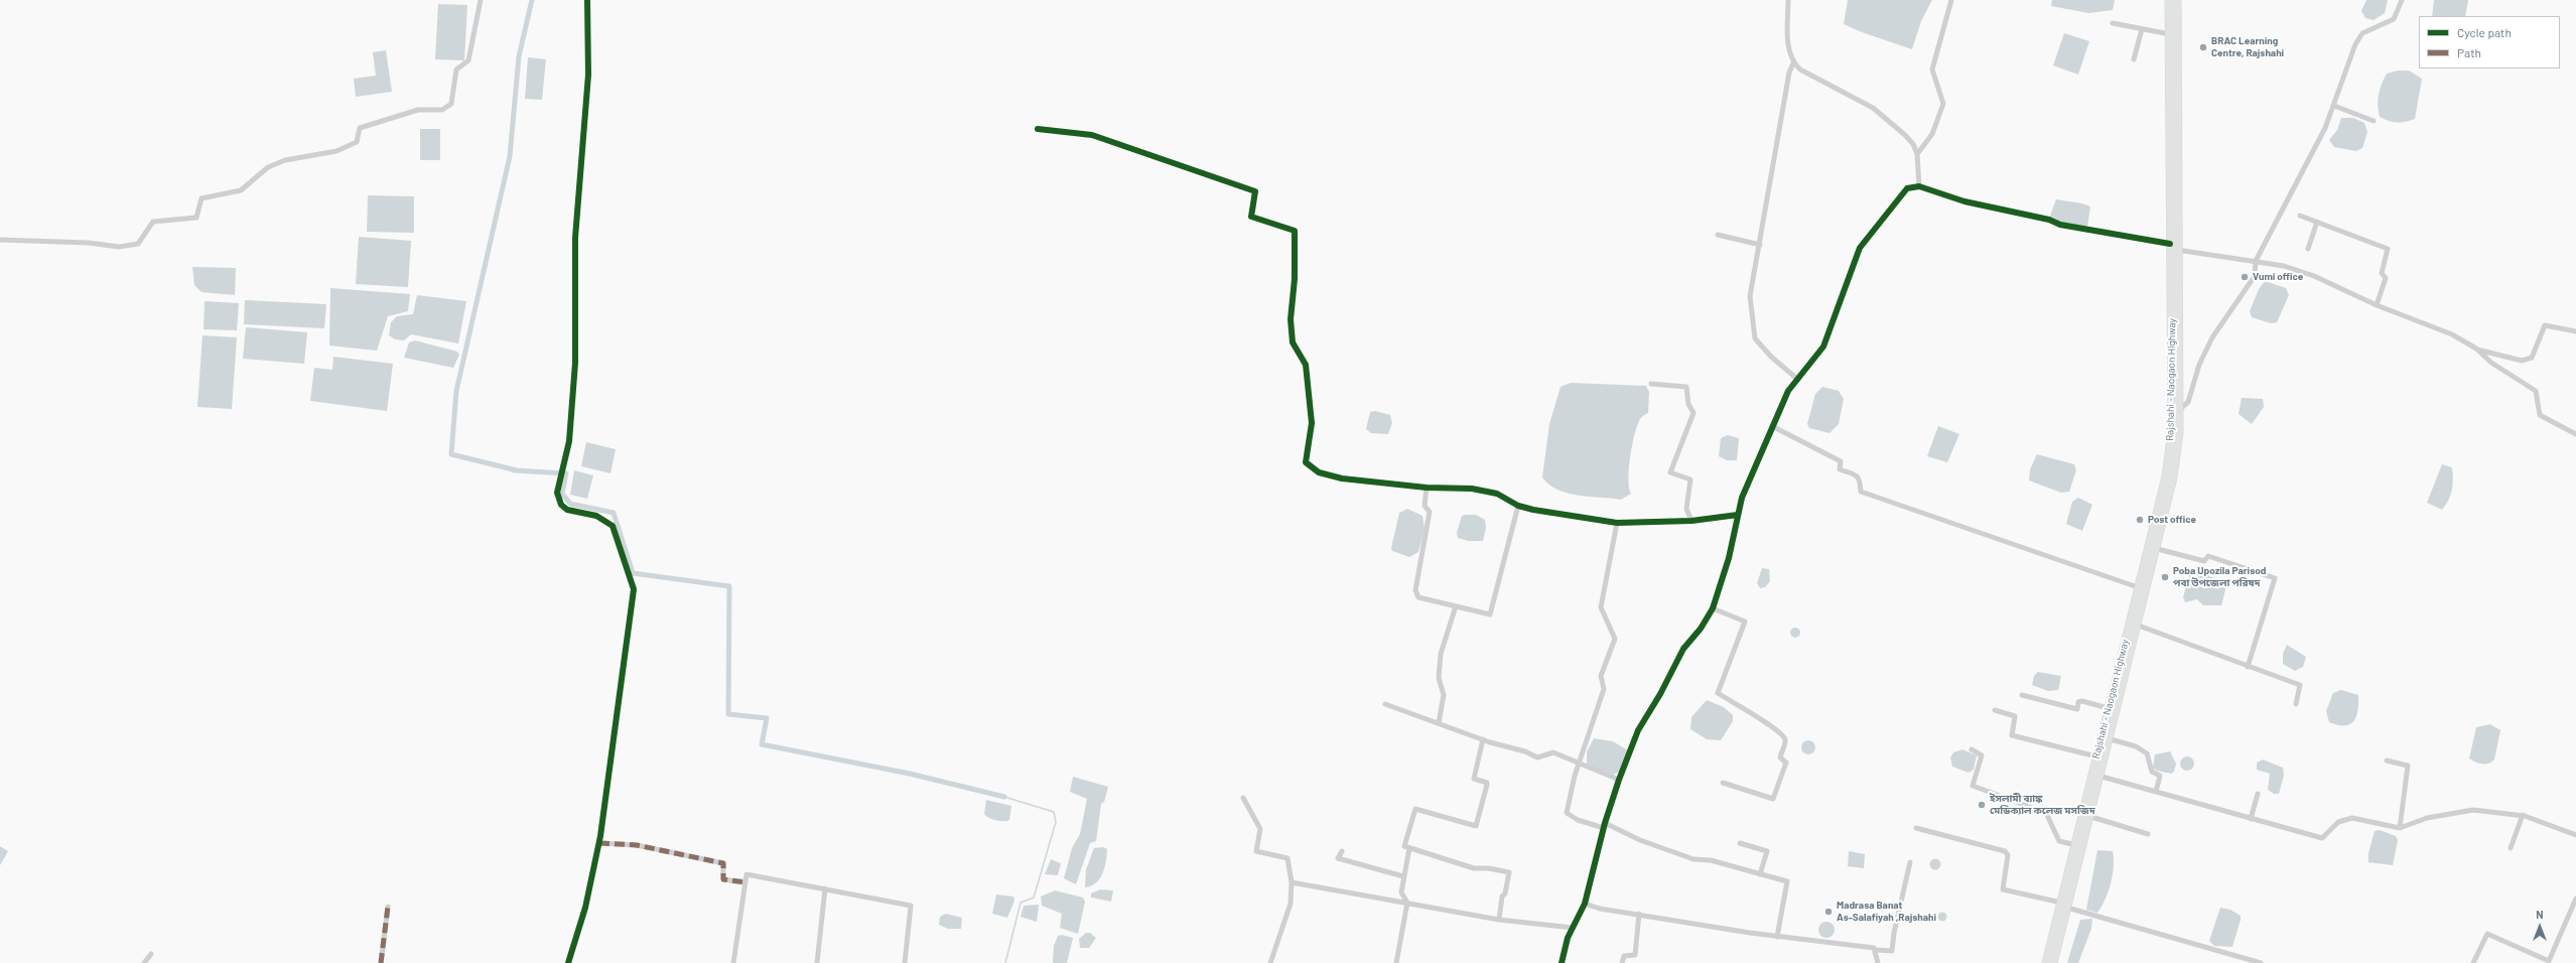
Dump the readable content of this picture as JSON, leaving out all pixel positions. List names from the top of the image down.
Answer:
{
  "streets": {
    "main road": ["Rajshahi - Naogaon Highway"]
  },
  "places": [
    "BRAC Learning Centre, Rajshahi",
    "Vumi office",
    "Post office",
    "Poba Upozila Parisod পবা উপজেলা পরিষদ",
    "ইসলামী ব্যাঙ্ক মেডিক্যাল কলেজ মসজিদ",
    "Madrasa Banat As-Salafiyah ,Rajshahi"
  ],
  "legend": ["Cycle path", "Path"],
  "north": "top"
}
